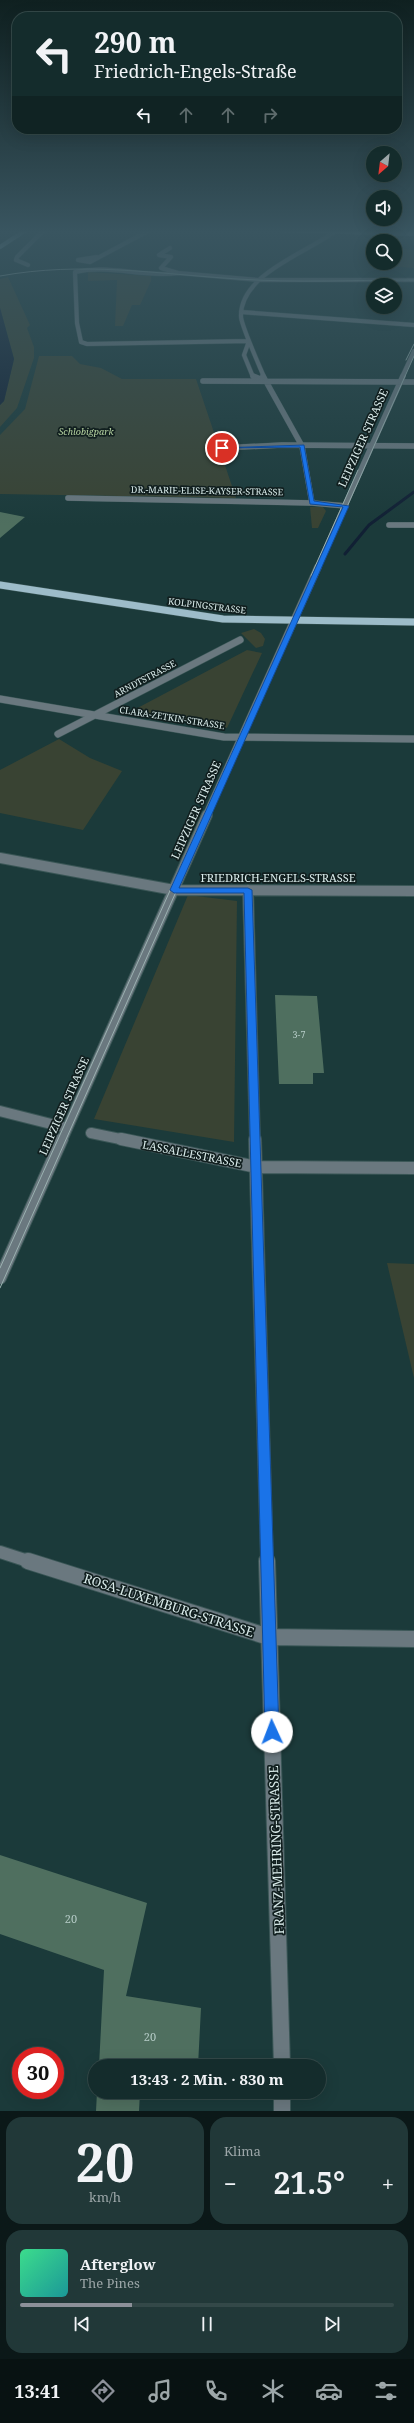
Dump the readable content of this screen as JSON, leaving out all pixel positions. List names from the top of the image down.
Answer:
{
  "streets": {
    "main road": ["KOLPINGSTRASSE"],
    "street": [
      "LEIPZIGER STRASSE",
      "DR.-MARIE-ELISE-KAYSER-STRASSE",
      "ARNDTSTRASSE",
      "CLARA-ZETKIN-STRASSE",
      "FRIEDRICH-ENGELS-STRASSE",
      "LASSALLESTRASSE",
      "ROSA-LUXEMBURG-STRASSE",
      "FRANZ-MEHRING-STRASSE"
    ]
  },
  "crossings": [
    ["LEIPZIGER STRASSE", "DR.-MARIE-ELISE-KAYSER-STRASSE"],
    ["LEIPZIGER STRASSE", "KOLPINGSTRASSE"],
    ["LEIPZIGER STRASSE", "CLARA-ZETKIN-STRASSE"],
    ["LEIPZIGER STRASSE", "FRIEDRICH-ENGELS-STRASSE"],
    ["ARNDTSTRASSE", "CLARA-ZETKIN-STRASSE"],
    ["FRIEDRICH-ENGELS-STRASSE", "FRANZ-MEHRING-STRASSE"],
    ["LASSALLESTRASSE", "FRANZ-MEHRING-STRASSE"],
    ["ROSA-LUXEMBURG-STRASSE", "FRANZ-MEHRING-STRASSE"]
  ],
  "parks": ["Schlobigpark"],
  "house_numbers": ["3-7", "20", "20"],
  "north": "bottom left",
  "page": {
    "turn": ["290 m", "Friedrich-Engels-Straße"],
    "limit": "30",
    "trip": "13:43 · 2 Min. · 830 m",
    "tile": [
      ["20", "km/h"],
      "Klima"
    ],
    "heat": ["−", "21.5°", "+"],
    "song": ["Afterglow", "The Pines"],
    "tabs": "13:41"
  }
}
